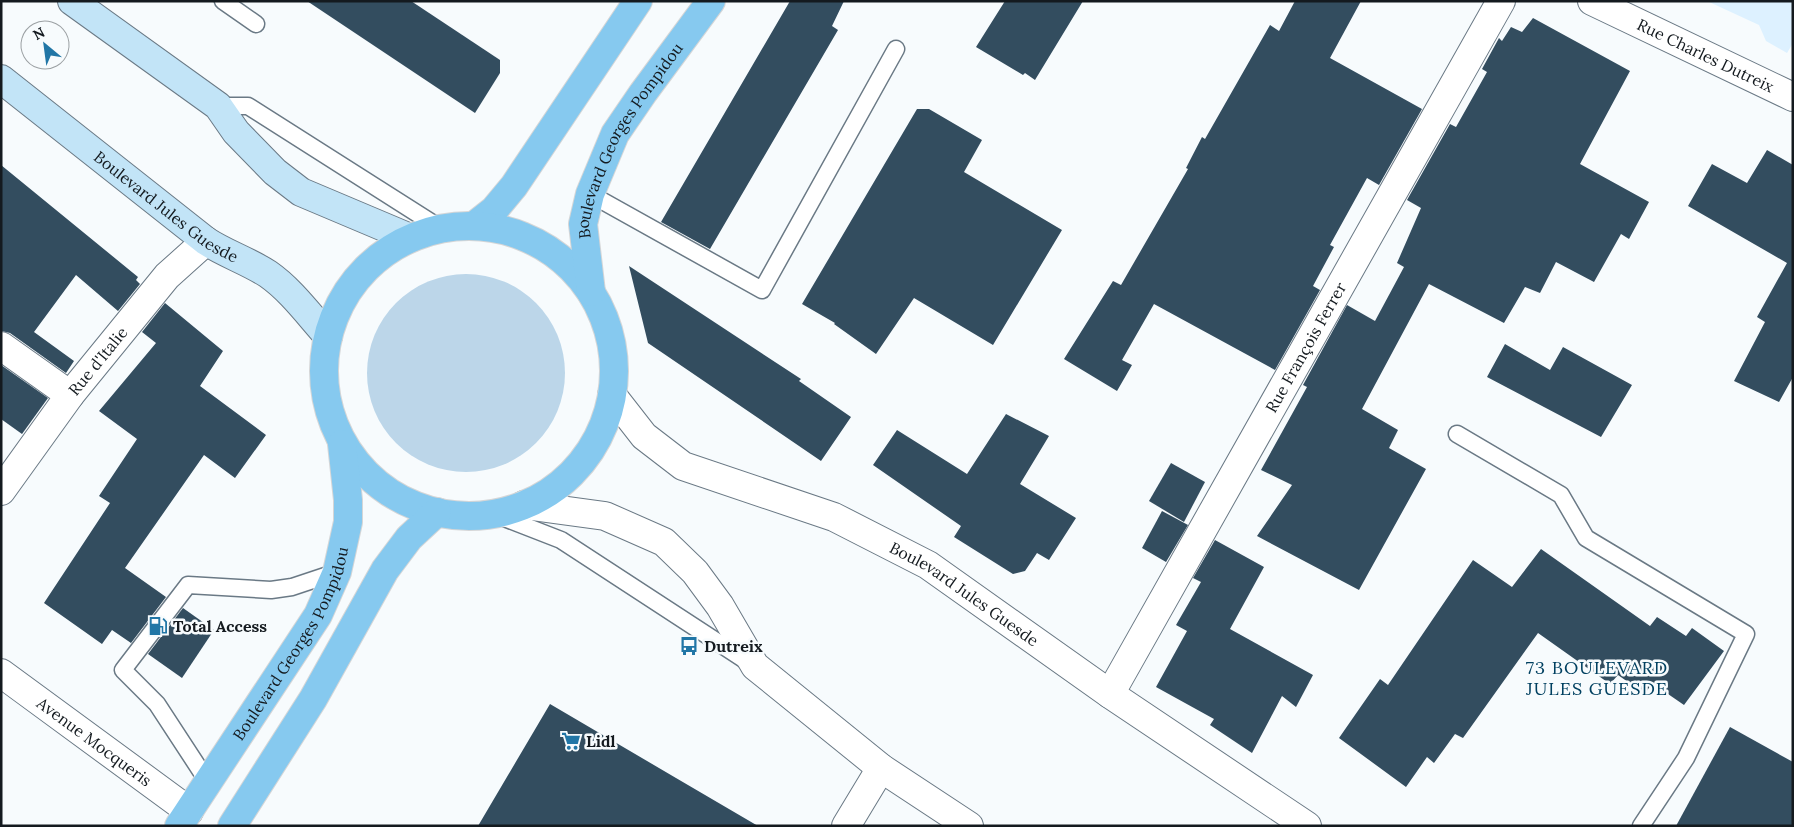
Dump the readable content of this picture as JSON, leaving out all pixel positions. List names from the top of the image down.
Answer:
{
  "streets": {
    "main road": ["Boulevard Georges Pompidou", "Boulevard Jules Guesde"],
    "street": [
      "Rue Charles Dutreix",
      "Rue François Ferrer",
      "Rue d'Italie",
      "Avenue Mocqueris"
    ]
  },
  "crossings": [
    ["Boulevard Georges Pompidou", "Boulevard Jules Guesde"],
    ["Boulevard Georges Pompidou", "Avenue Mocqueris"],
    ["Boulevard Jules Guesde", "Rue François Ferrer"],
    ["Boulevard Jules Guesde", "Rue d'Italie"]
  ],
  "districts": ["73 BOULEVARD JULES GUESDE"],
  "places": {
    "fuel station": ["Total Access"],
    "bus stop": ["Dutreix"],
    "supermarket": ["Lidl"]
  },
  "north": "top left"
}
